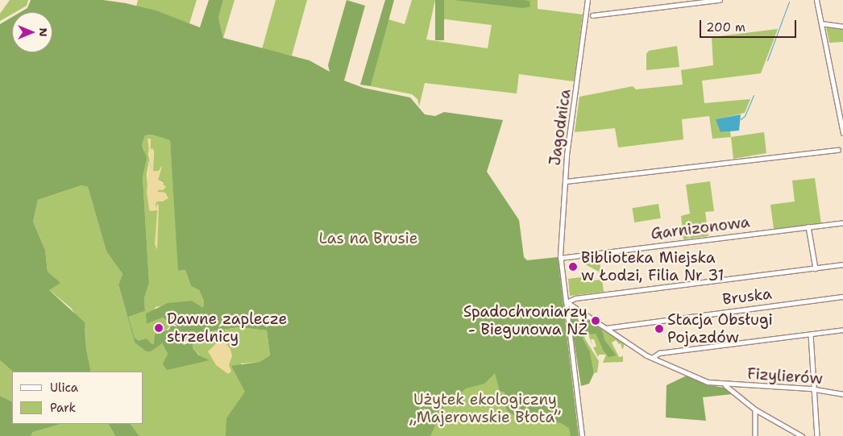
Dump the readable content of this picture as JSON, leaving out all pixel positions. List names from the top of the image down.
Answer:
{
  "streets": {
    "street": [
      "Jagodnica",
      "Garnizonowa",
      "Bruska",
      "Fizylierów"
    ]
  },
  "crossings": [
    ["Jagodnica", "Garnizonowa"],
    ["Jagodnica", "Fizylierów"],
    ["Bruska", "Fizylierów"]
  ],
  "parks": ["Las na Brusie", "Użytek ekologiczny „Majerowskie Błota”"],
  "places": [
    "Biblioteka Miejska w Łodzi, Filia Nr 31",
    "Spadochroniarzy - Biegunowa NŻ",
    "Dawne zaplecze strzelnicy",
    "Stacja Obsługi Pojazdów"
  ],
  "legend": ["Ulica", "Park"],
  "scale_bar": "200 m",
  "north": "right"
}
